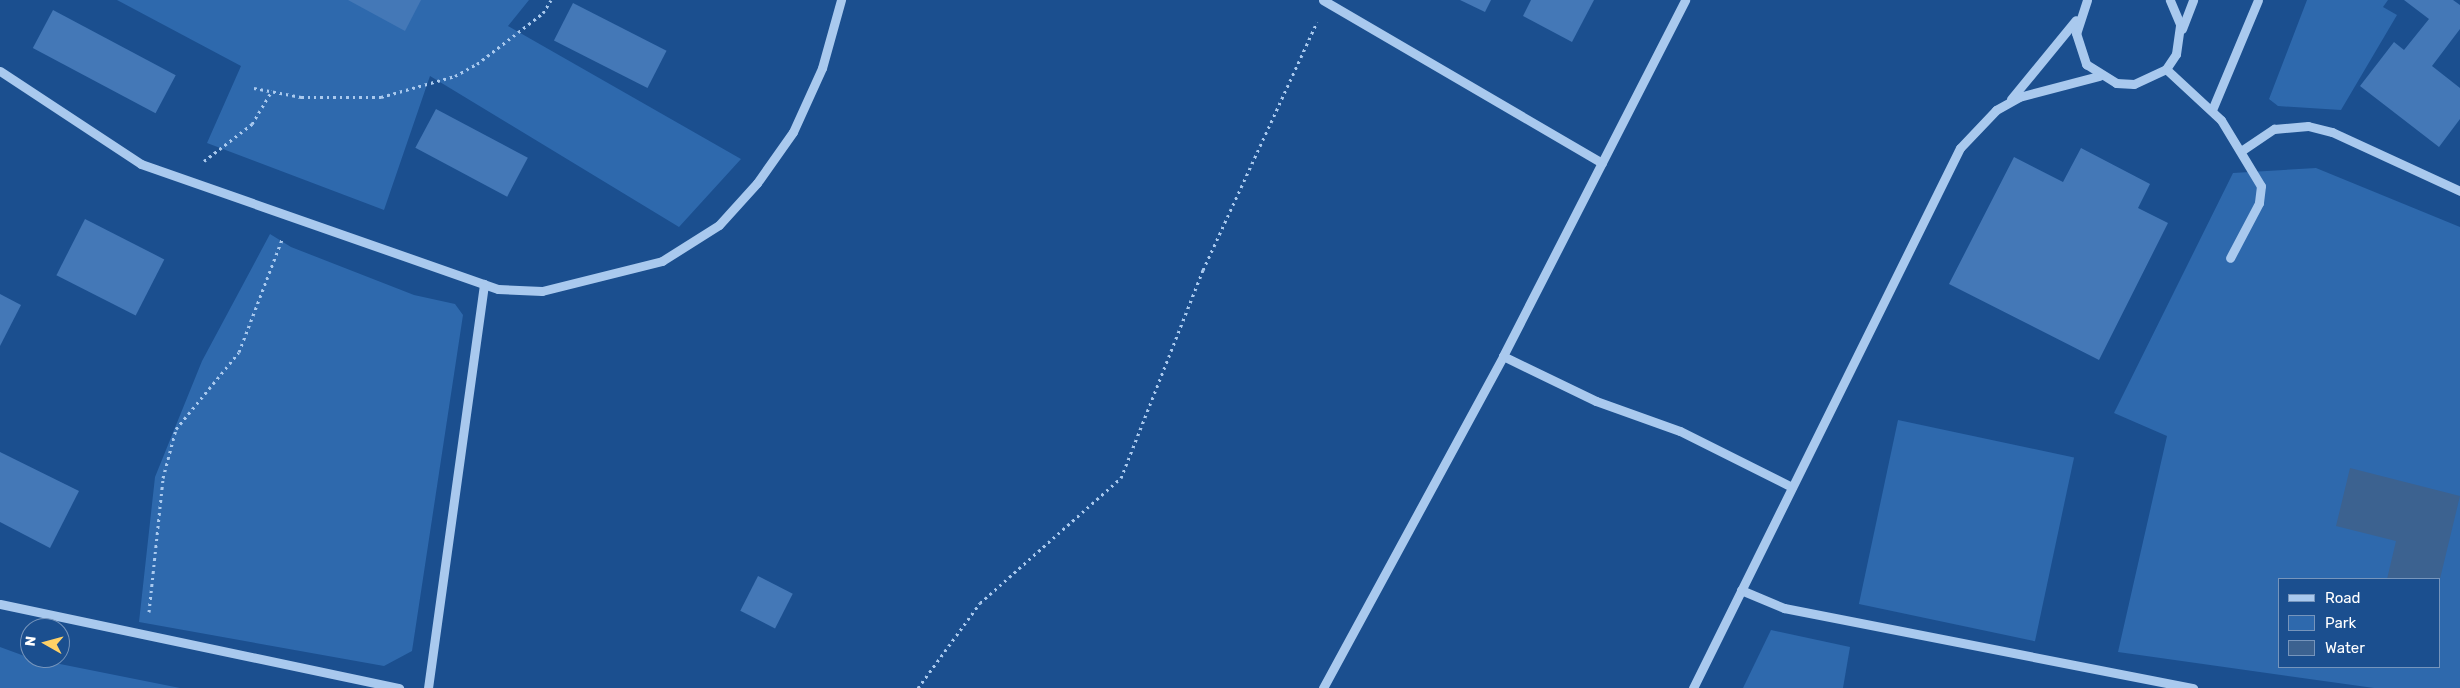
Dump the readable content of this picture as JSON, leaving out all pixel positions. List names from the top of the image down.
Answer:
{
  "legend": ["Road", "Park", "Water"],
  "north": "left"
}
